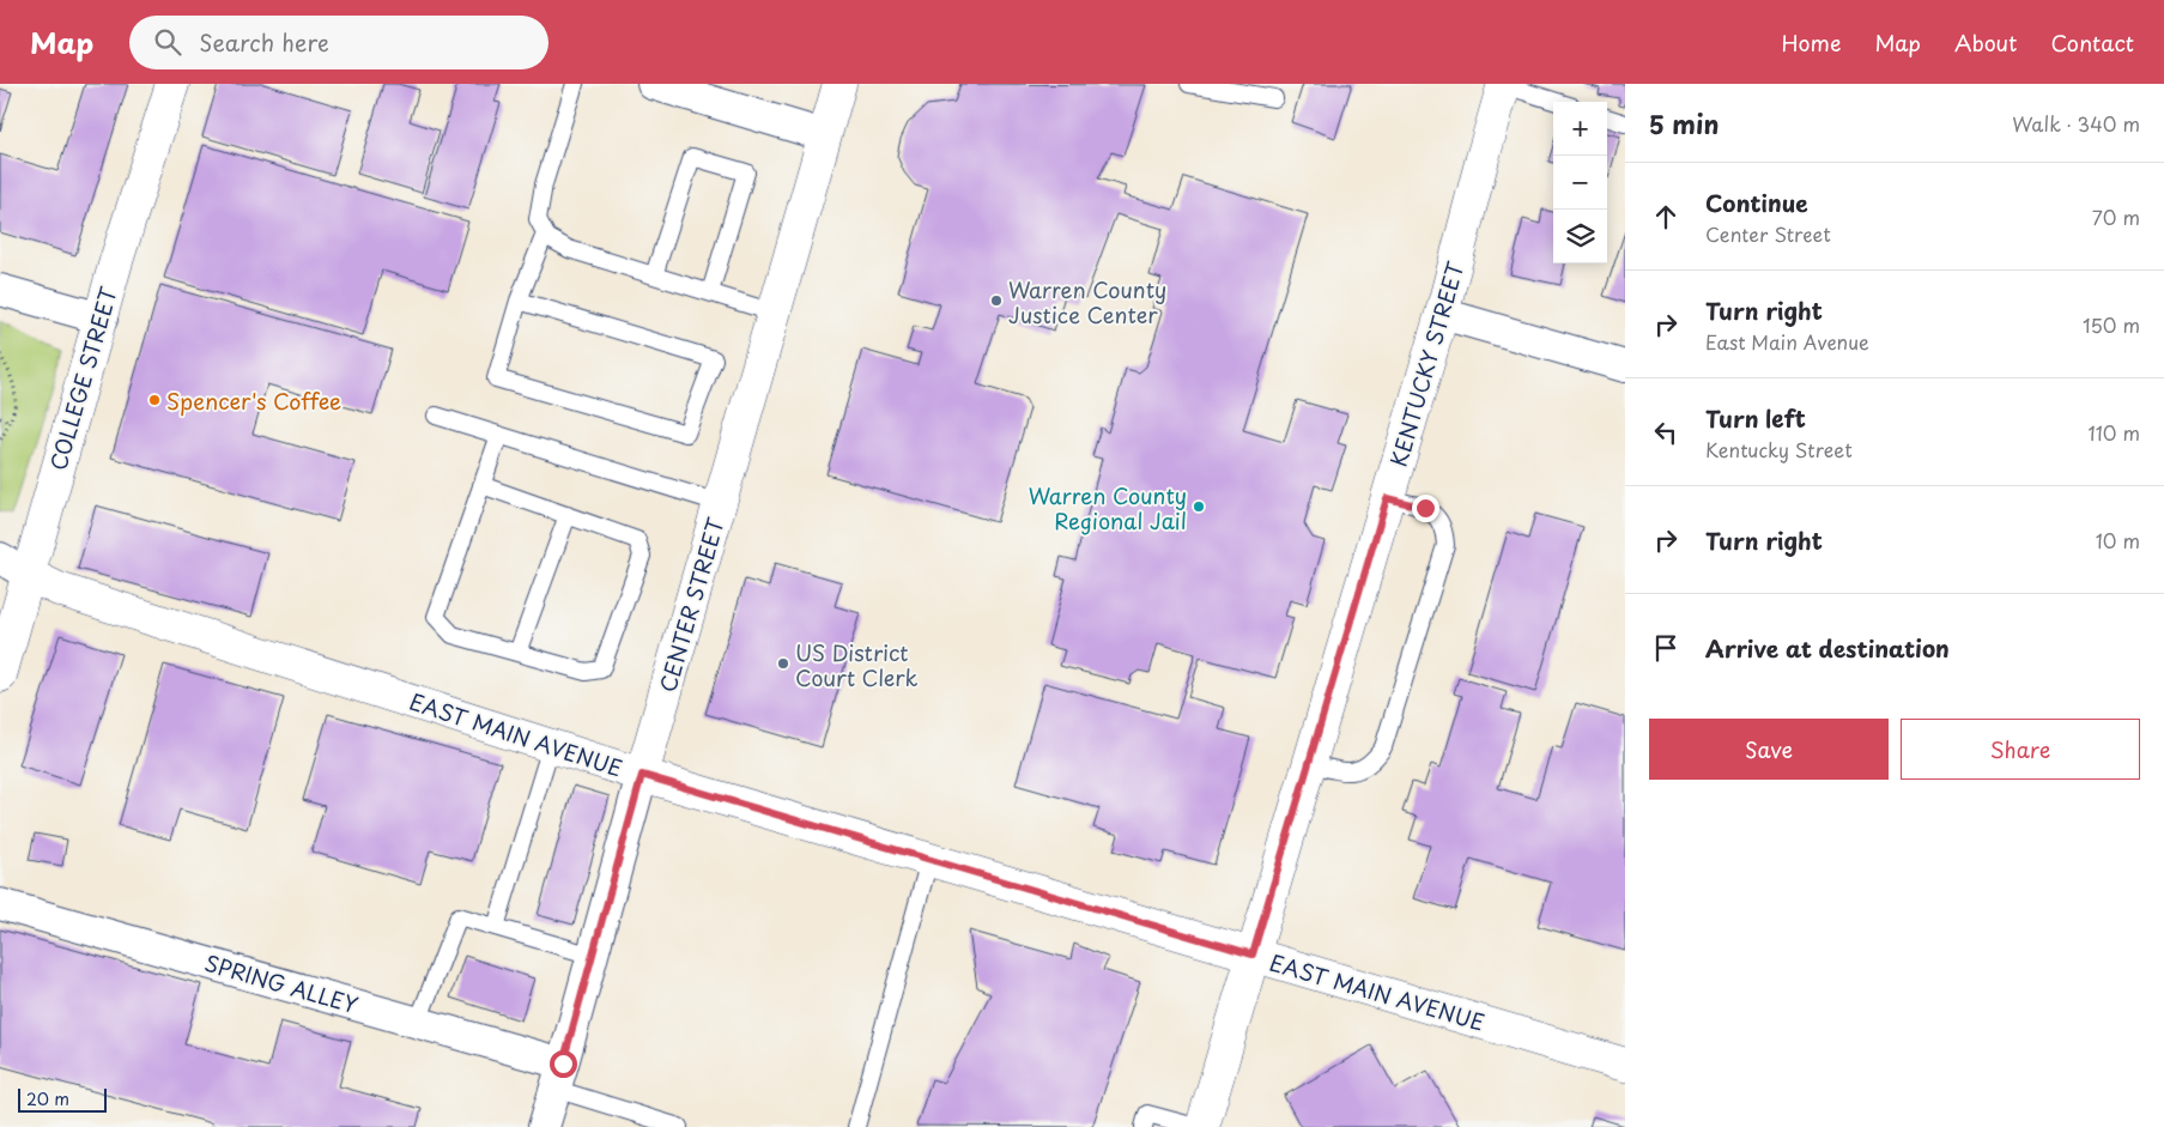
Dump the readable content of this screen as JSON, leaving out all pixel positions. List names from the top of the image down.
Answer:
{
  "streets": {
    "street": [
      "KENTUCKY STREET",
      "COLLEGE STREET",
      "CENTER STREET",
      "EAST MAIN AVENUE",
      "SPRING ALLEY"
    ]
  },
  "crossings": [
    ["KENTUCKY STREET", "EAST MAIN AVENUE"],
    ["COLLEGE STREET", "EAST MAIN AVENUE"],
    ["CENTER STREET", "EAST MAIN AVENUE"],
    ["CENTER STREET", "SPRING ALLEY"]
  ],
  "places": [
    "Warren County Justice Center",
    "Spencer's Coffee",
    "Warren County Regional Jail",
    "US District Court Clerk"
  ],
  "scale_bar": "20 m",
  "page": {
    "header": "Map",
    "search": "Search here",
    "nav": [
      "Home",
      "Map",
      "About",
      "Contact"
    ],
    "heading": ["5 min", "Walk · 340 m"],
    "map_buttons": ["+", "−"],
    "list": [
      ["Continue", "Center Street", "70 m"],
      ["Turn right", "East Main Avenue", "150 m"],
      ["Turn left", "Kentucky Street", "110 m"],
      ["Turn right", "10 m"],
      "Arrive at destination"
    ],
    "buttons": ["Save", "Share"],
    "scale": "20 m"
  }
}
